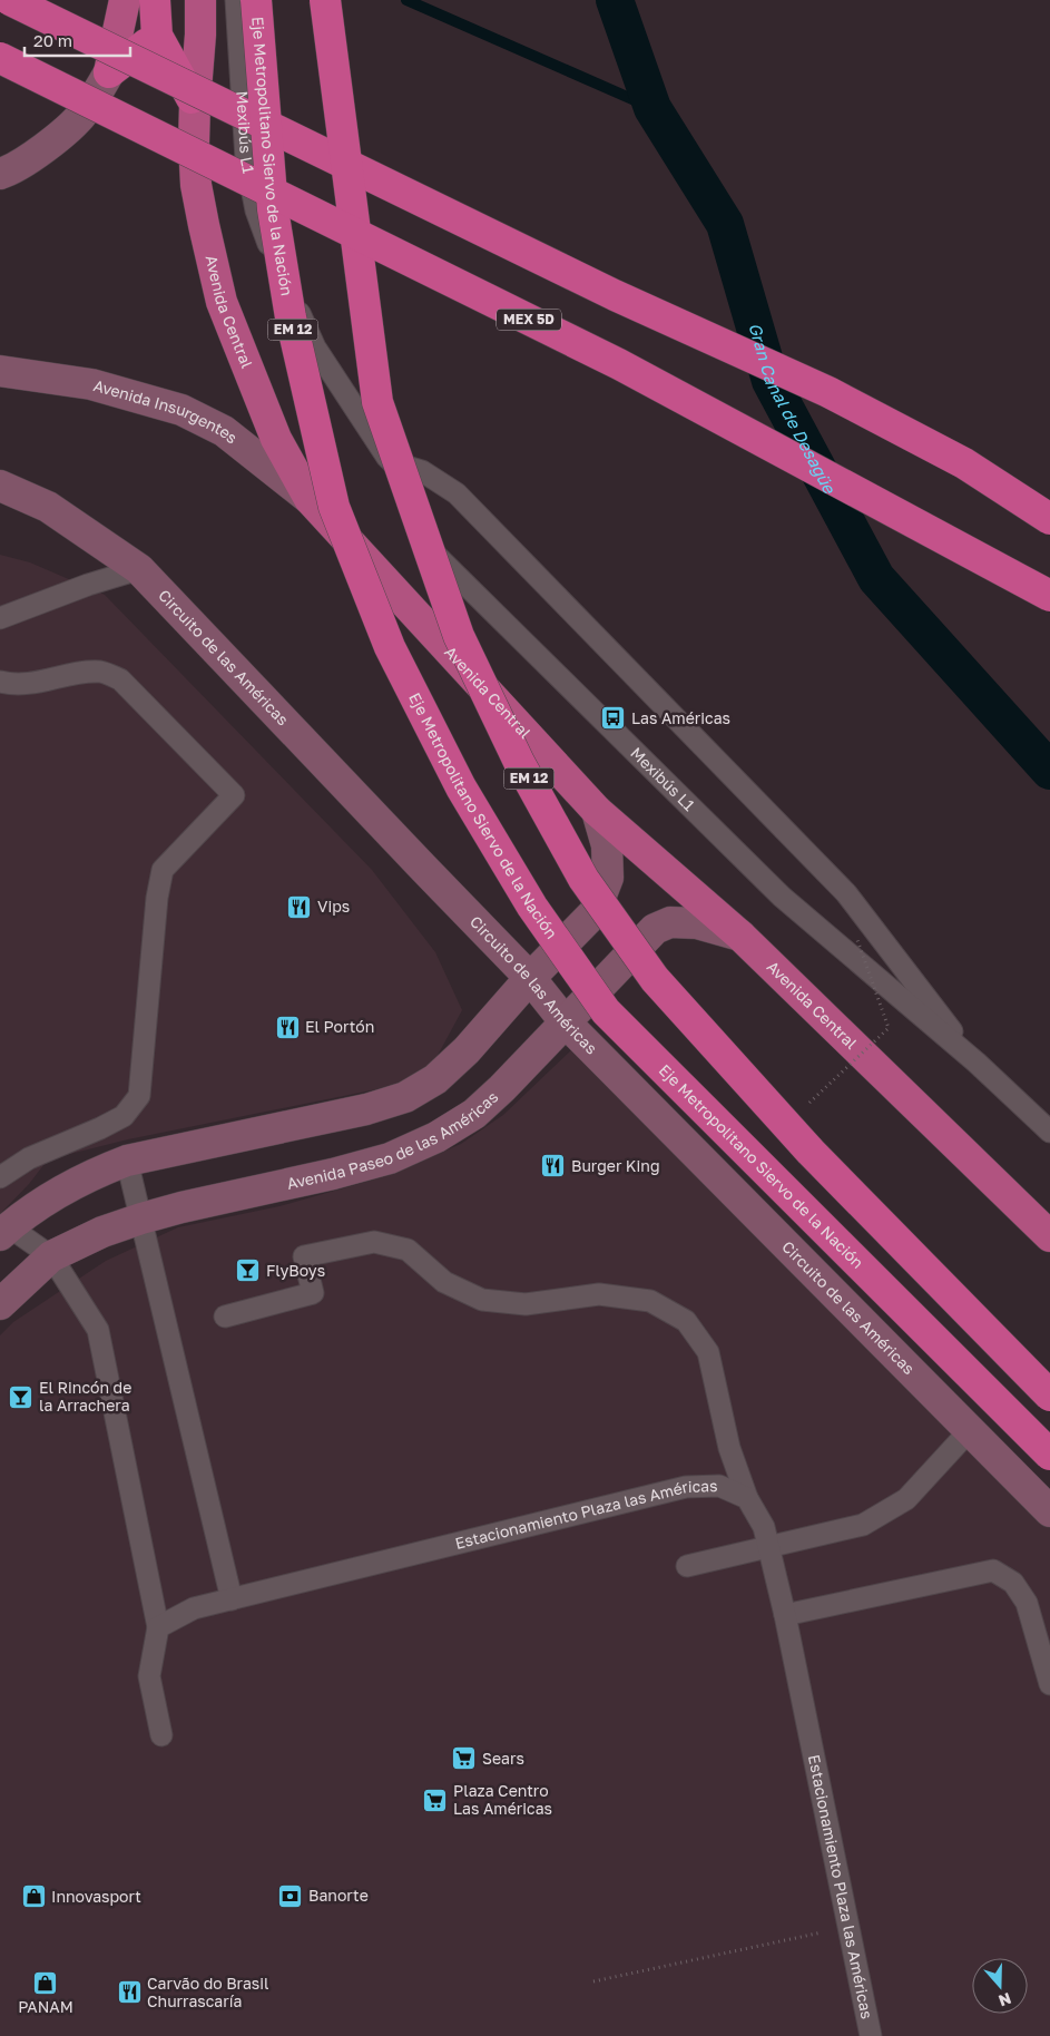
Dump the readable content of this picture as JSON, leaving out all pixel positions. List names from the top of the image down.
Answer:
{
  "streets": {
    "highway": [
      "Eje Metropolitano Siervo de la Nación",
      "Avenida Central",
      "MEX 5D",
      "EM 12"
    ],
    "main road": ["Avenida Insurgentes", "Circuito de las Américas", "Avenida Paseo de las Américas"],
    "lane": ["Mexibús L1", "Estacionamiento Plaza las Américas"]
  },
  "crossings": [
    ["Avenida Central", "Avenida Insurgentes"],
    ["Avenida Central", "Avenida Paseo de las Américas"],
    ["Circuito de las Américas", "Avenida Paseo de las Américas"]
  ],
  "water": ["Gran Canal de Desagüe"],
  "places": {
    "bus stop": ["Las Américas"],
    "restaurant": [
      "Vips",
      "El Portón",
      "Burger King",
      "Carvão do Brasil Churrascaría"
    ],
    "bar": ["FlyBoys", "El Rincón de la Arrachera"],
    "supermarket": ["Sears", "Plaza Centro Las Américas"],
    "bank": ["Banorte"],
    "shop": ["Innovasport", "PANAM"]
  },
  "scale_bar": "20 m",
  "north": "bottom"
}
